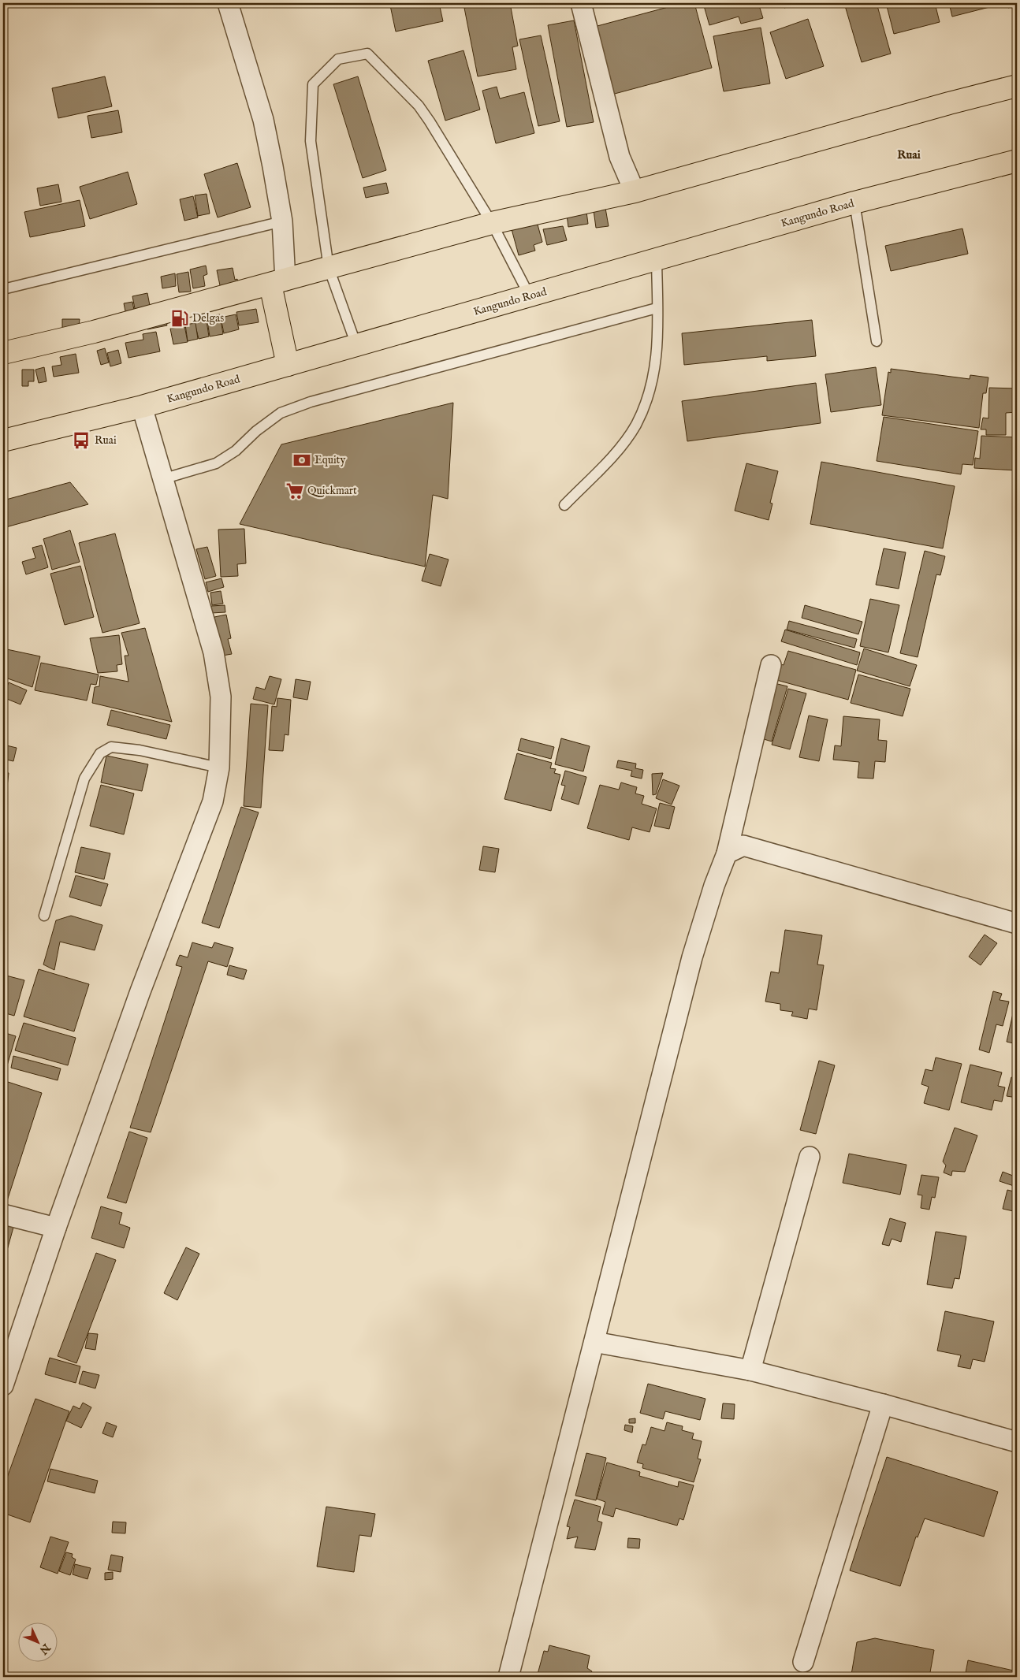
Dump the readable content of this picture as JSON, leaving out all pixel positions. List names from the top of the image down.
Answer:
{
  "streets": {
    "highway": ["Kangundo Road"]
  },
  "districts": ["Ruai"],
  "places": {
    "fuel station": ["Delgas"],
    "bus stop": ["Ruai"],
    "bank": ["Equity"],
    "supermarket": ["Quickmart"]
  },
  "north": "bottom right"
}
